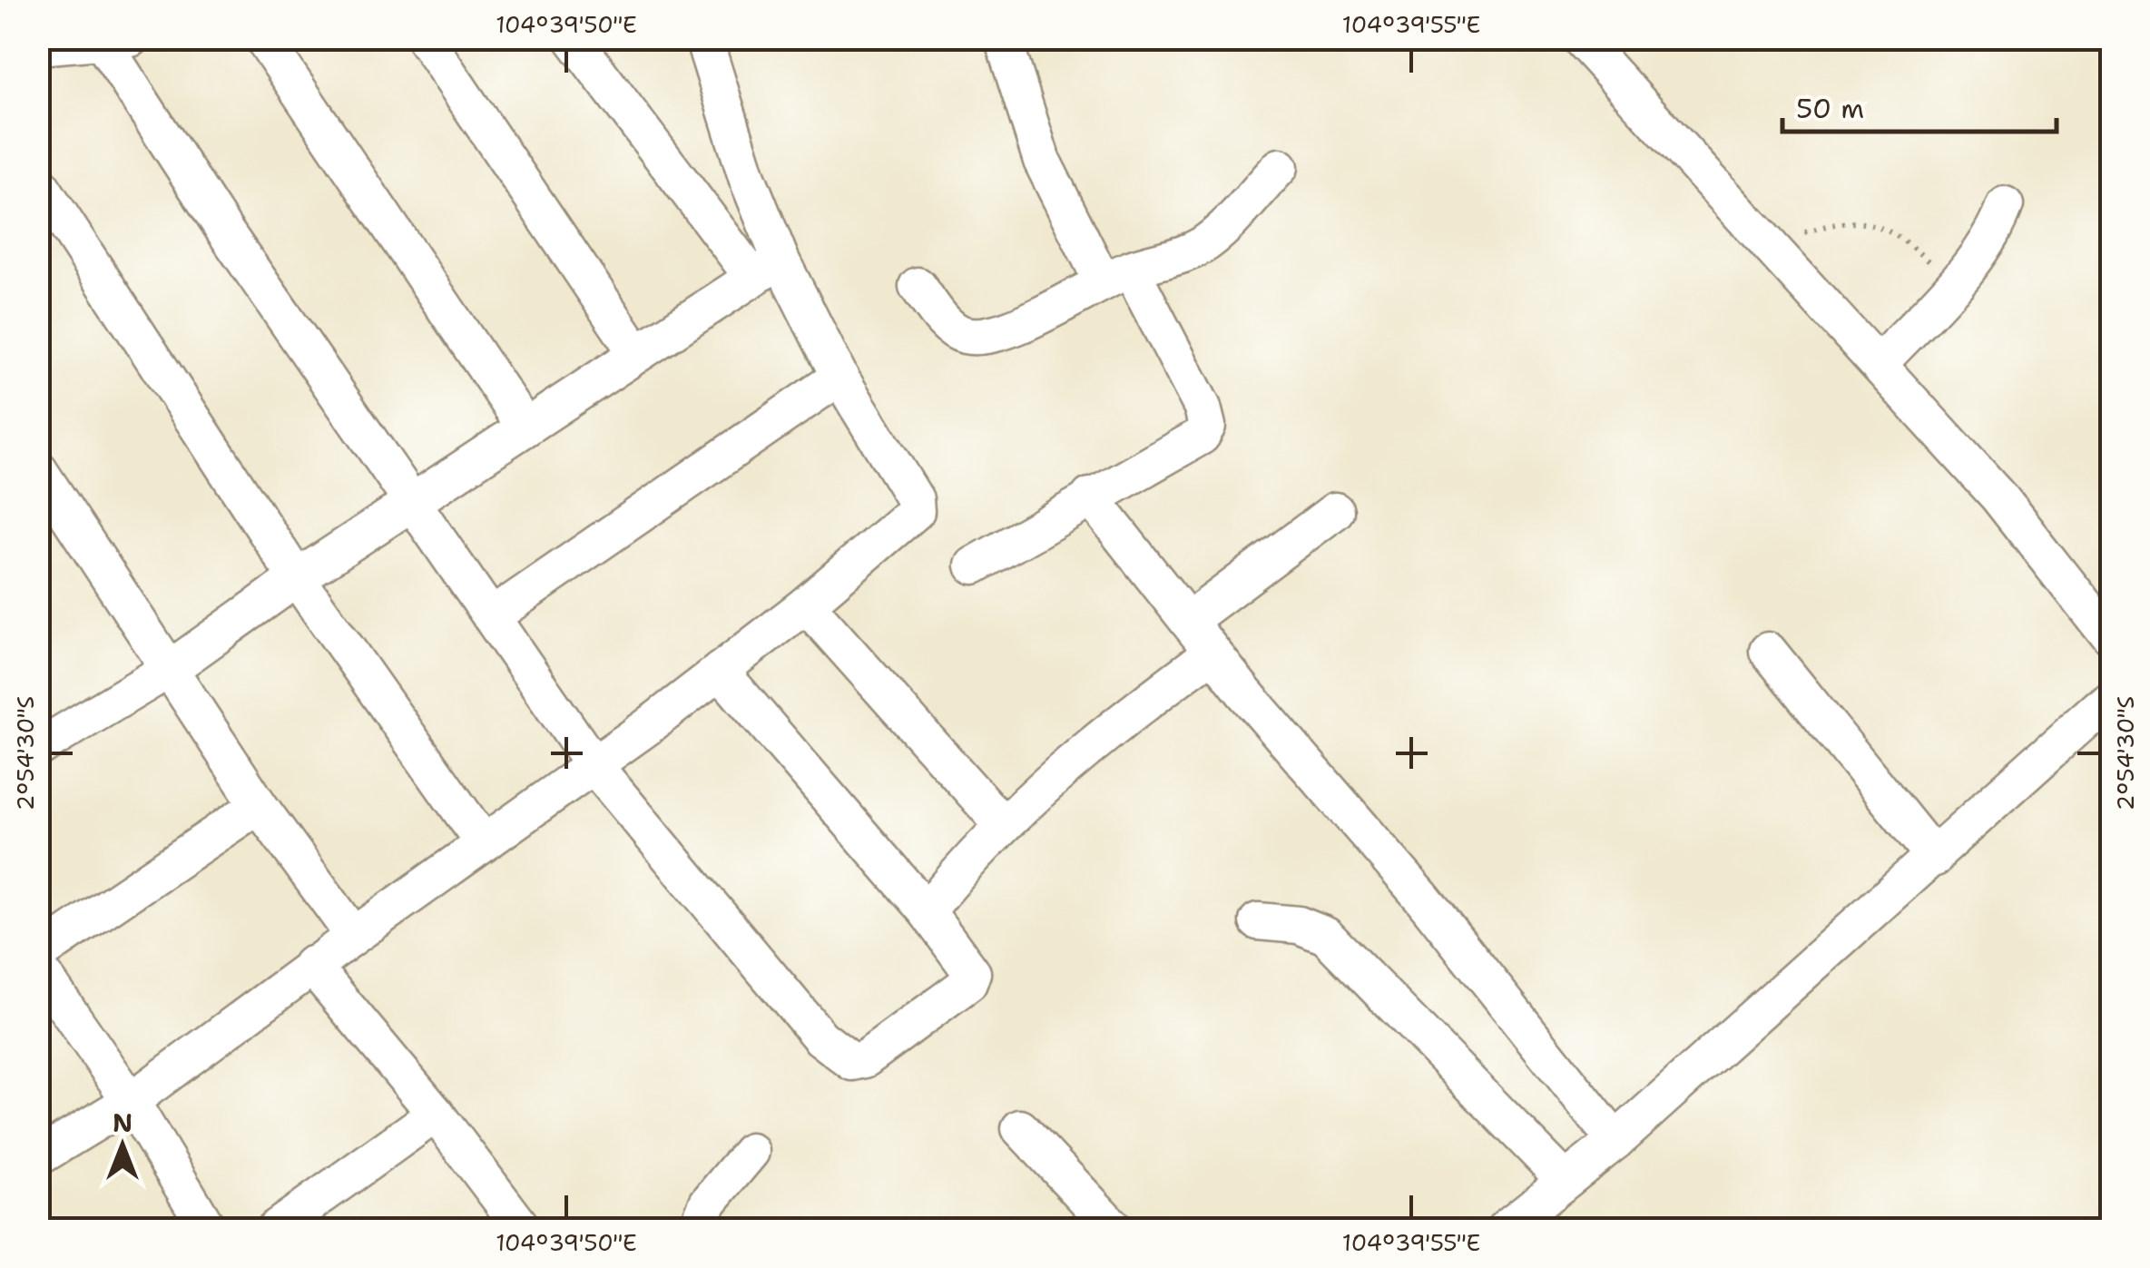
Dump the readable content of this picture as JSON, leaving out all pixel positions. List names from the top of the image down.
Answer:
{
  "scale_bar": "50 m",
  "north": "top",
  "coordinates": ["104°39'50\"E", "104°39'55\"E", "2°54'30\"S"]
}
